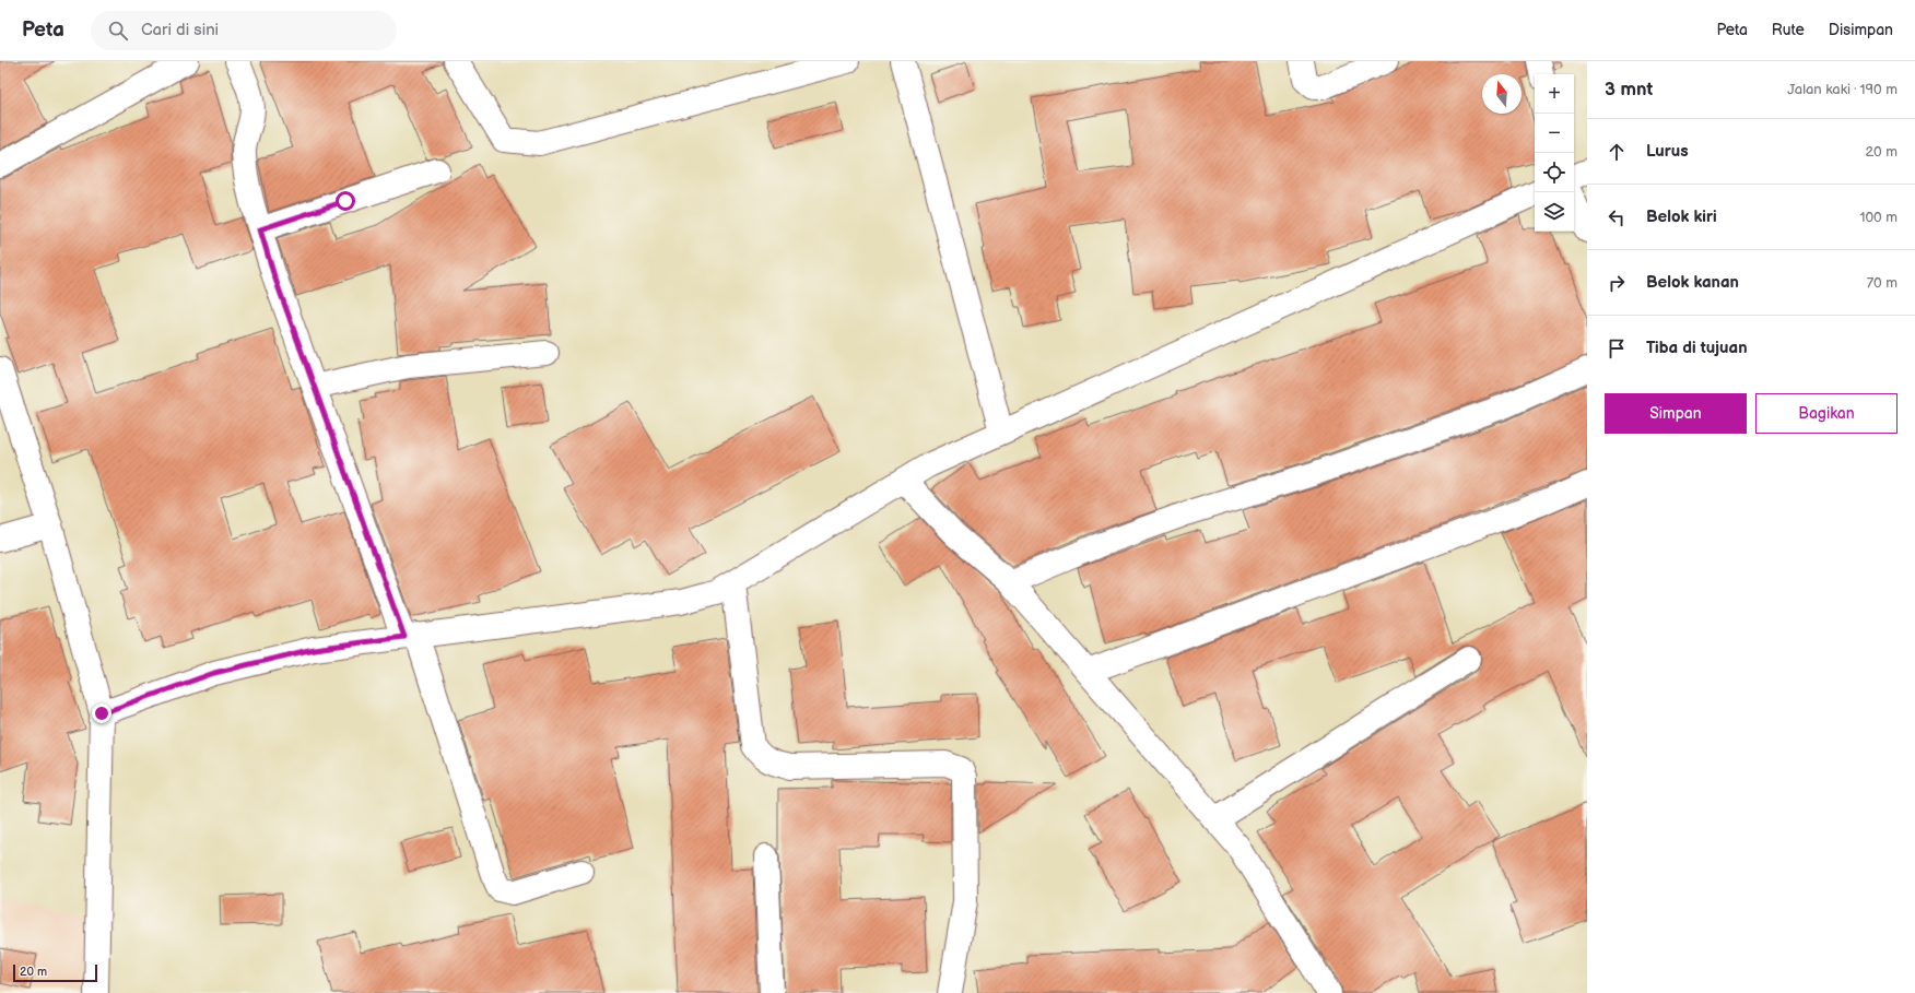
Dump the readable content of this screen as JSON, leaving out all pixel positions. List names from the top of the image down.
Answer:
{
  "scale_bar": "20 m",
  "north": "top",
  "page": {
    "header": "Peta",
    "search": "Cari di sini",
    "nav": ["Peta", "Rute", "Disimpan"],
    "heading": ["3 mnt", "Jalan kaki · 190 m"],
    "map_buttons": ["+", "−"],
    "list": [
      ["Lurus", "20 m"],
      ["Belok kiri", "100 m"],
      ["Belok kanan", "70 m"],
      "Tiba di tujuan"
    ],
    "buttons": ["Simpan", "Bagikan"],
    "scale": "20 m"
  }
}
